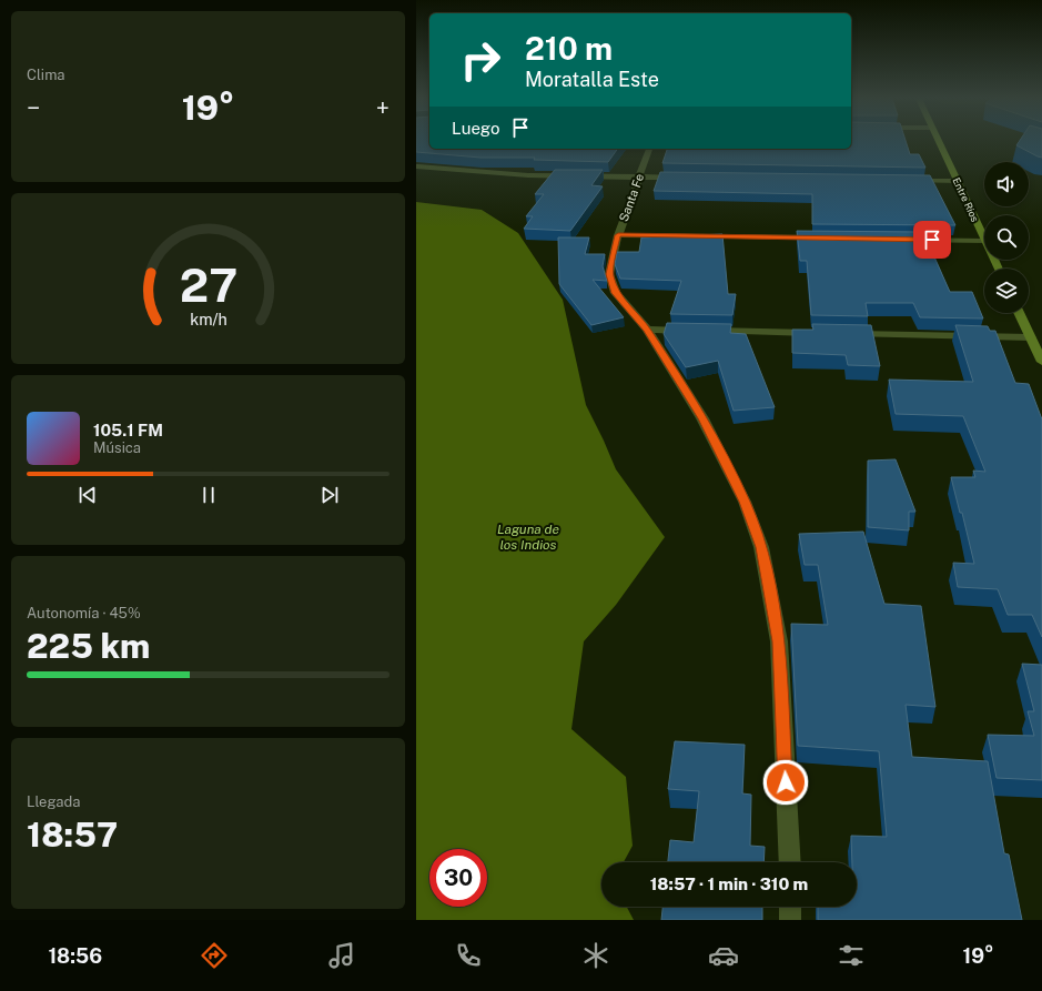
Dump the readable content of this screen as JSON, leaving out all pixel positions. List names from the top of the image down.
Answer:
{
  "streets": {
    "main road": ["Entre Ríos"],
    "street": ["Santa Fe"]
  },
  "water": ["Laguna de los Indios"],
  "page": {
    "tile": [
      "Clima",
      ["Autonomía · 45%", "225 km"],
      ["Llegada", "18:57"]
    ],
    "turn": ["210 m", "Moratalla Este"],
    "heat": ["−", "19°", "+"],
    "then": "Luego",
    "song": ["105.1 FM", "Música"],
    "limit": "30",
    "trip": "18:57 · 1 min · 310 m",
    "tabs": ["18:56", "19°"],
    "gauge": ["27", "km/h"]
  }
}
